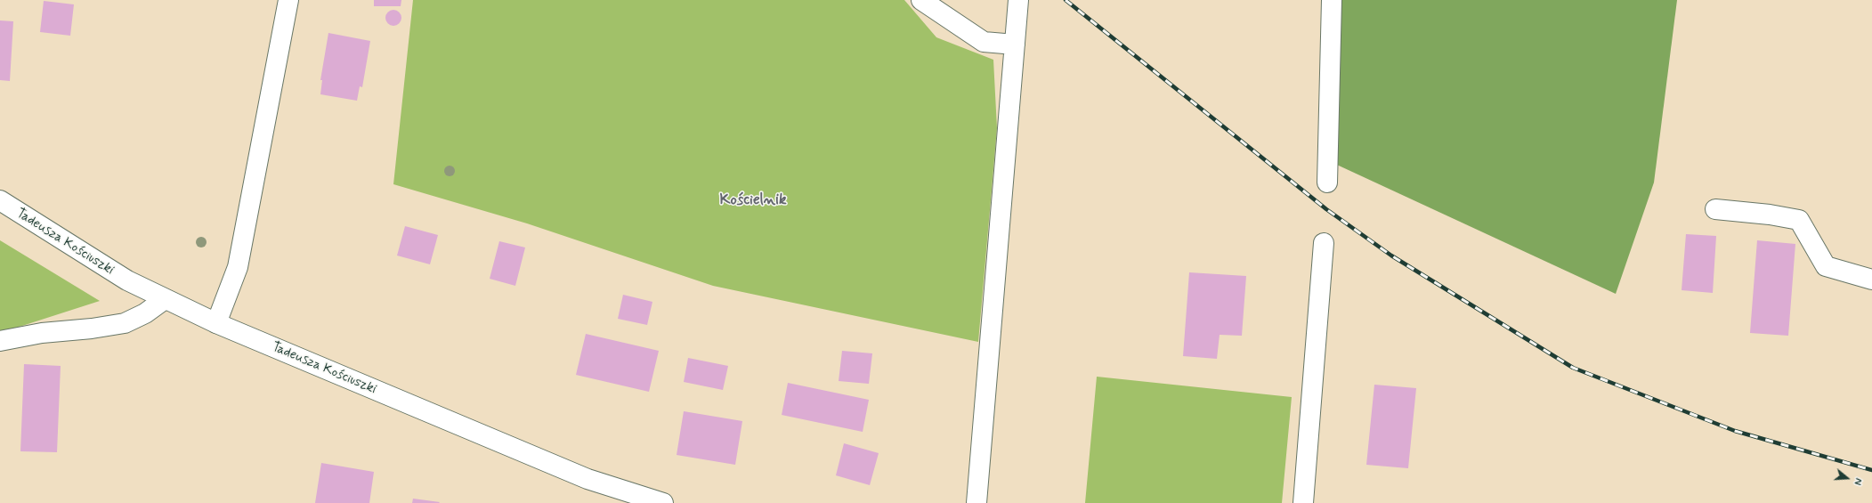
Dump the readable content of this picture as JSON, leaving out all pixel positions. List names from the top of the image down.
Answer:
{
  "streets": {
    "street": ["Tadeusza Kościuszki"]
  },
  "districts": ["Kościelnik"],
  "north": "right"
}
